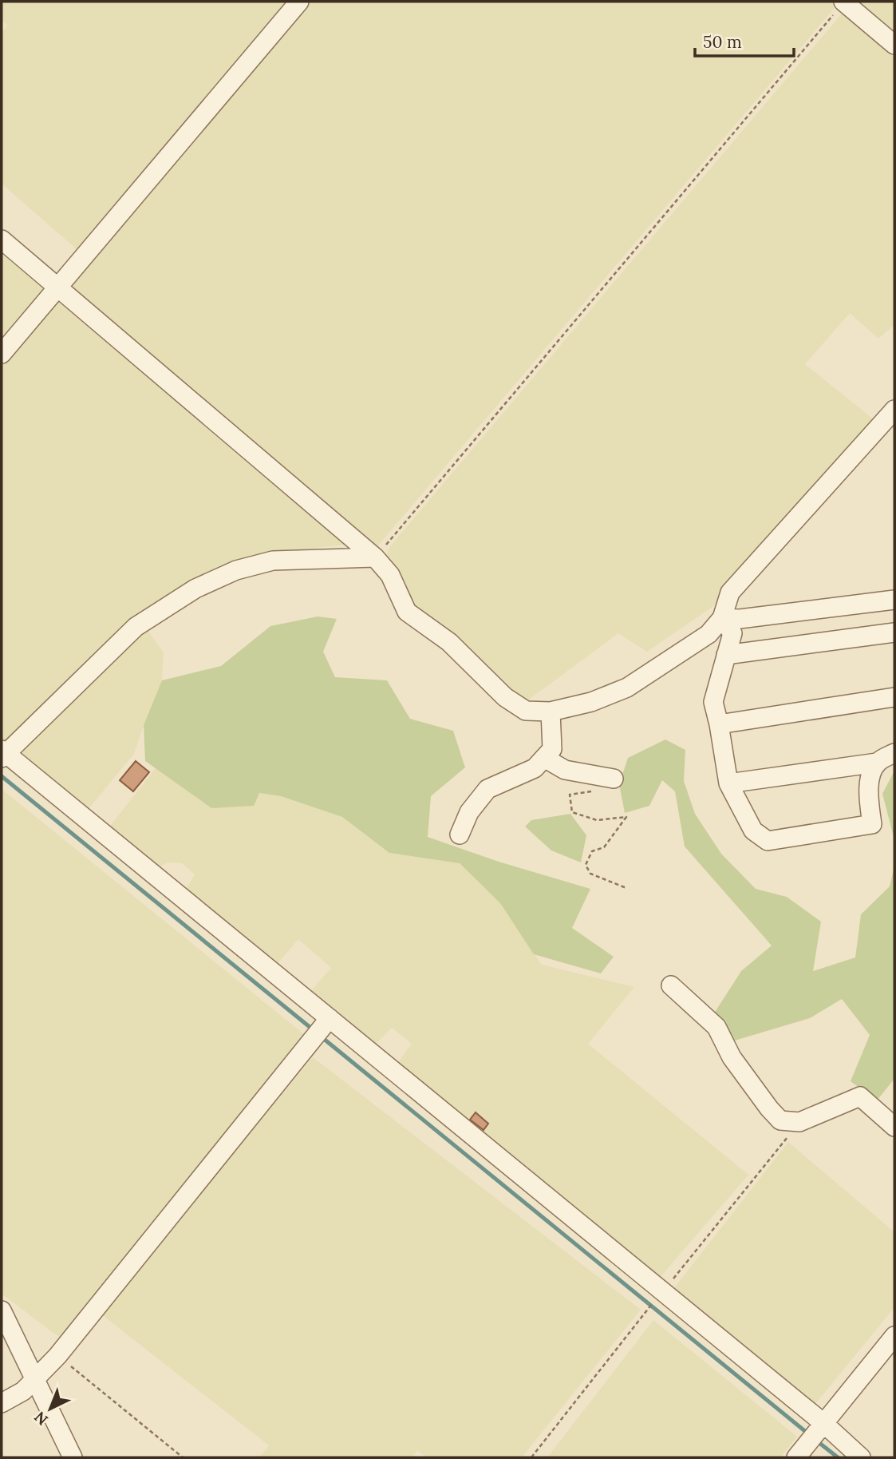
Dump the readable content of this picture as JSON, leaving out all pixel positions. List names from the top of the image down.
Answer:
{
  "scale_bar": "50 m",
  "north": "bottom left"
}
